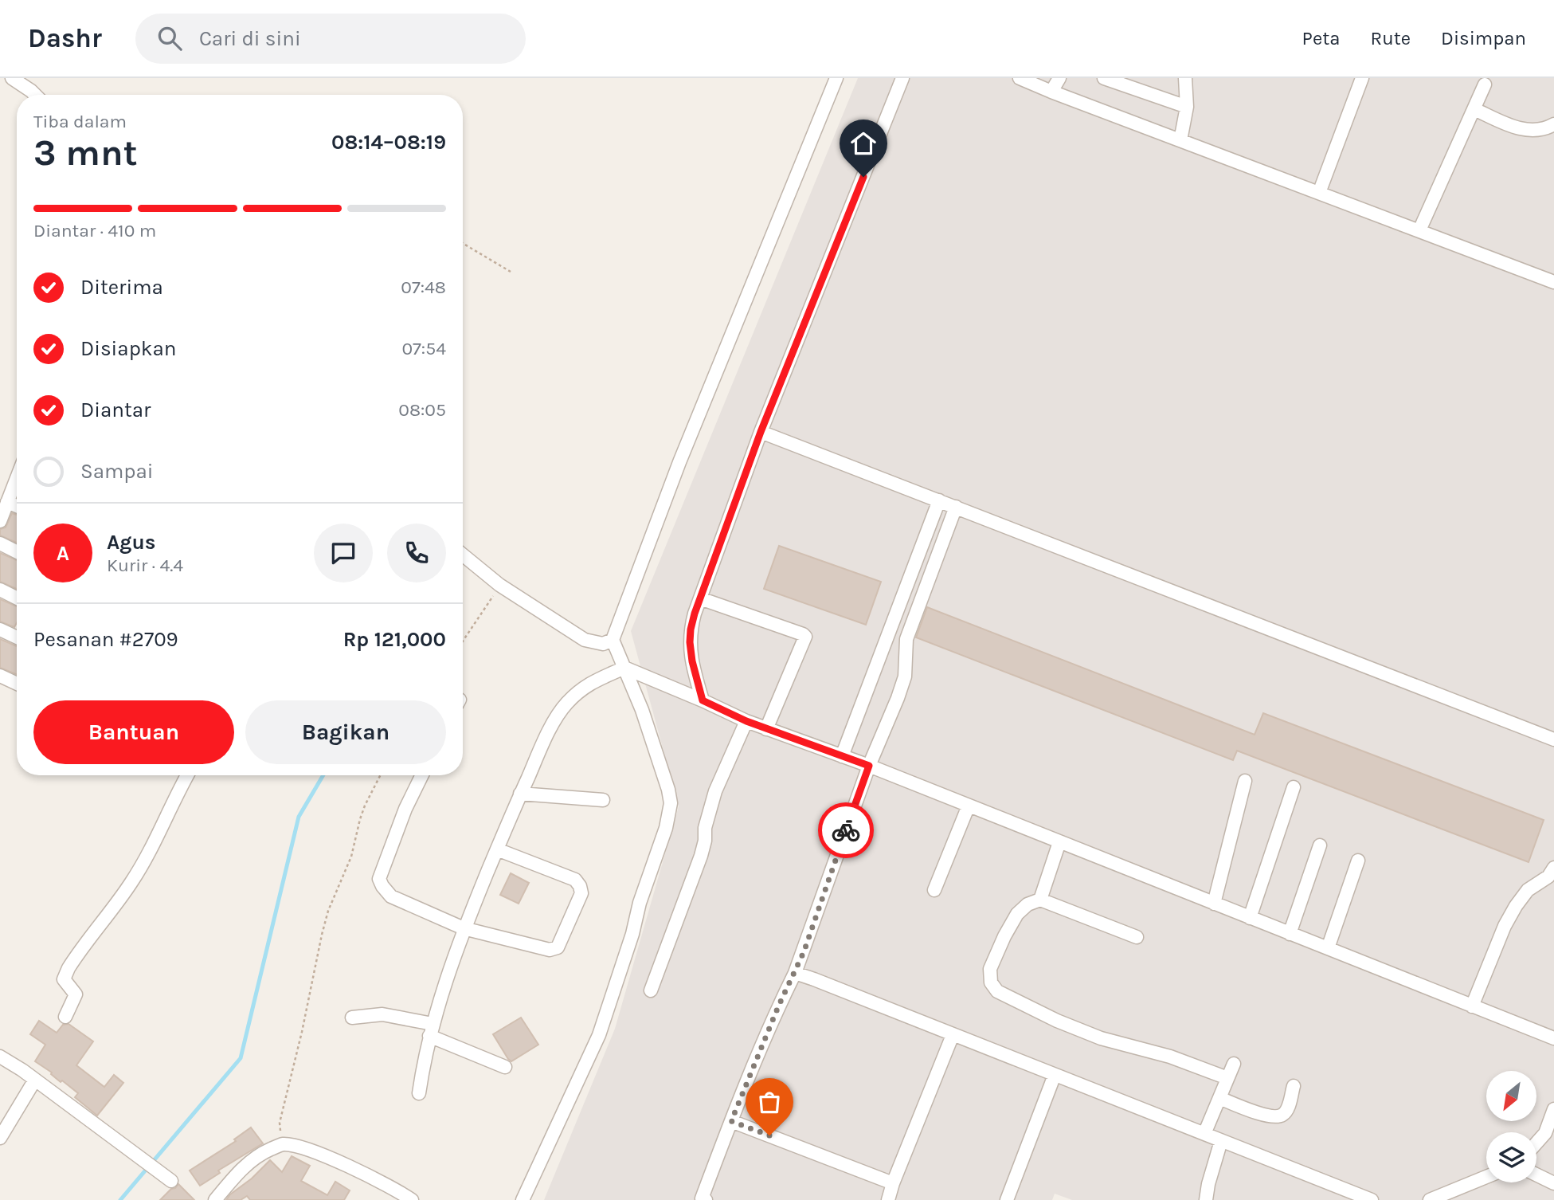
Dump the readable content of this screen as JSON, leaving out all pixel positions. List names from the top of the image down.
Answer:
{
  "north": "bottom left",
  "page": {
    "header": "Dashr",
    "search": "Cari di sini",
    "nav": ["Peta", "Rute", "Disimpan"],
    "heading": ["3 mnt", "Tiba dalam", "08:14–08:19"],
    "panel": [
      "Agus",
      "Kurir · 4.4",
      "Pesanan #2709",
      "Rp 121,000"
    ],
    "bar": "Diantar · 410 m",
    "list": [
      ["Diterima", "07:48"],
      ["Disiapkan", "07:54"],
      ["Diantar", "08:05"],
      "Sampai"
    ],
    "round": "A",
    "buttons": ["Bantuan", "Bagikan"]
  }
}
